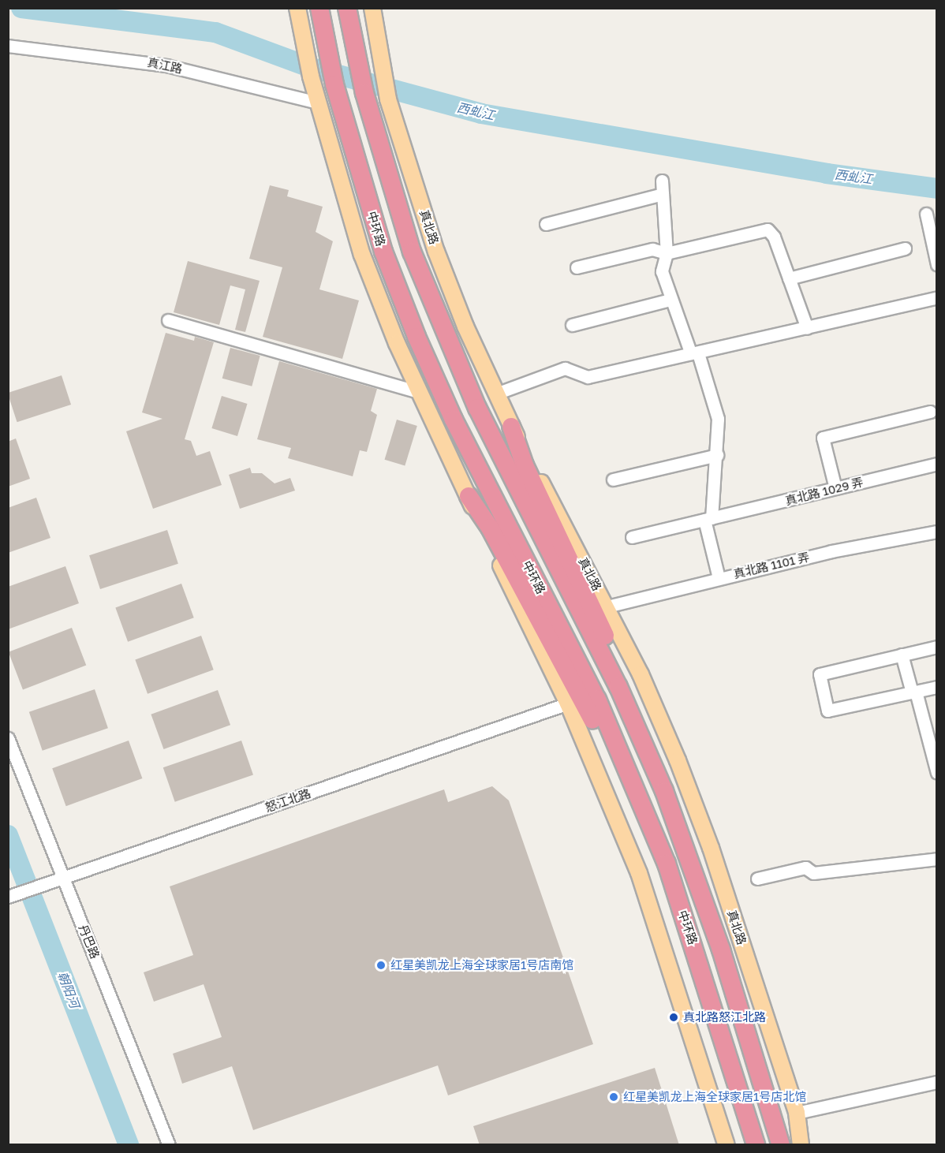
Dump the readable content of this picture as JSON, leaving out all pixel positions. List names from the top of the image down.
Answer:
{
  "streets": {
    "highway": ["中环路"],
    "main road": ["真北路"],
    "street": [
      "真江路",
      "真北路 1029 弄",
      "真北路 1101 弄",
      "怒江北路",
      "丹巴路"
    ]
  },
  "crossings": [
    ["真北路", "真北路 1101 弄"],
    ["怒江北路", "丹巴路"]
  ],
  "water": ["西虬江", "朝阳河"],
  "places": ["红星美凯龙上海全球家居1号店南馆", "真北路怒江北路", "红星美凯龙上海全球家居1号店北馆"]
}
